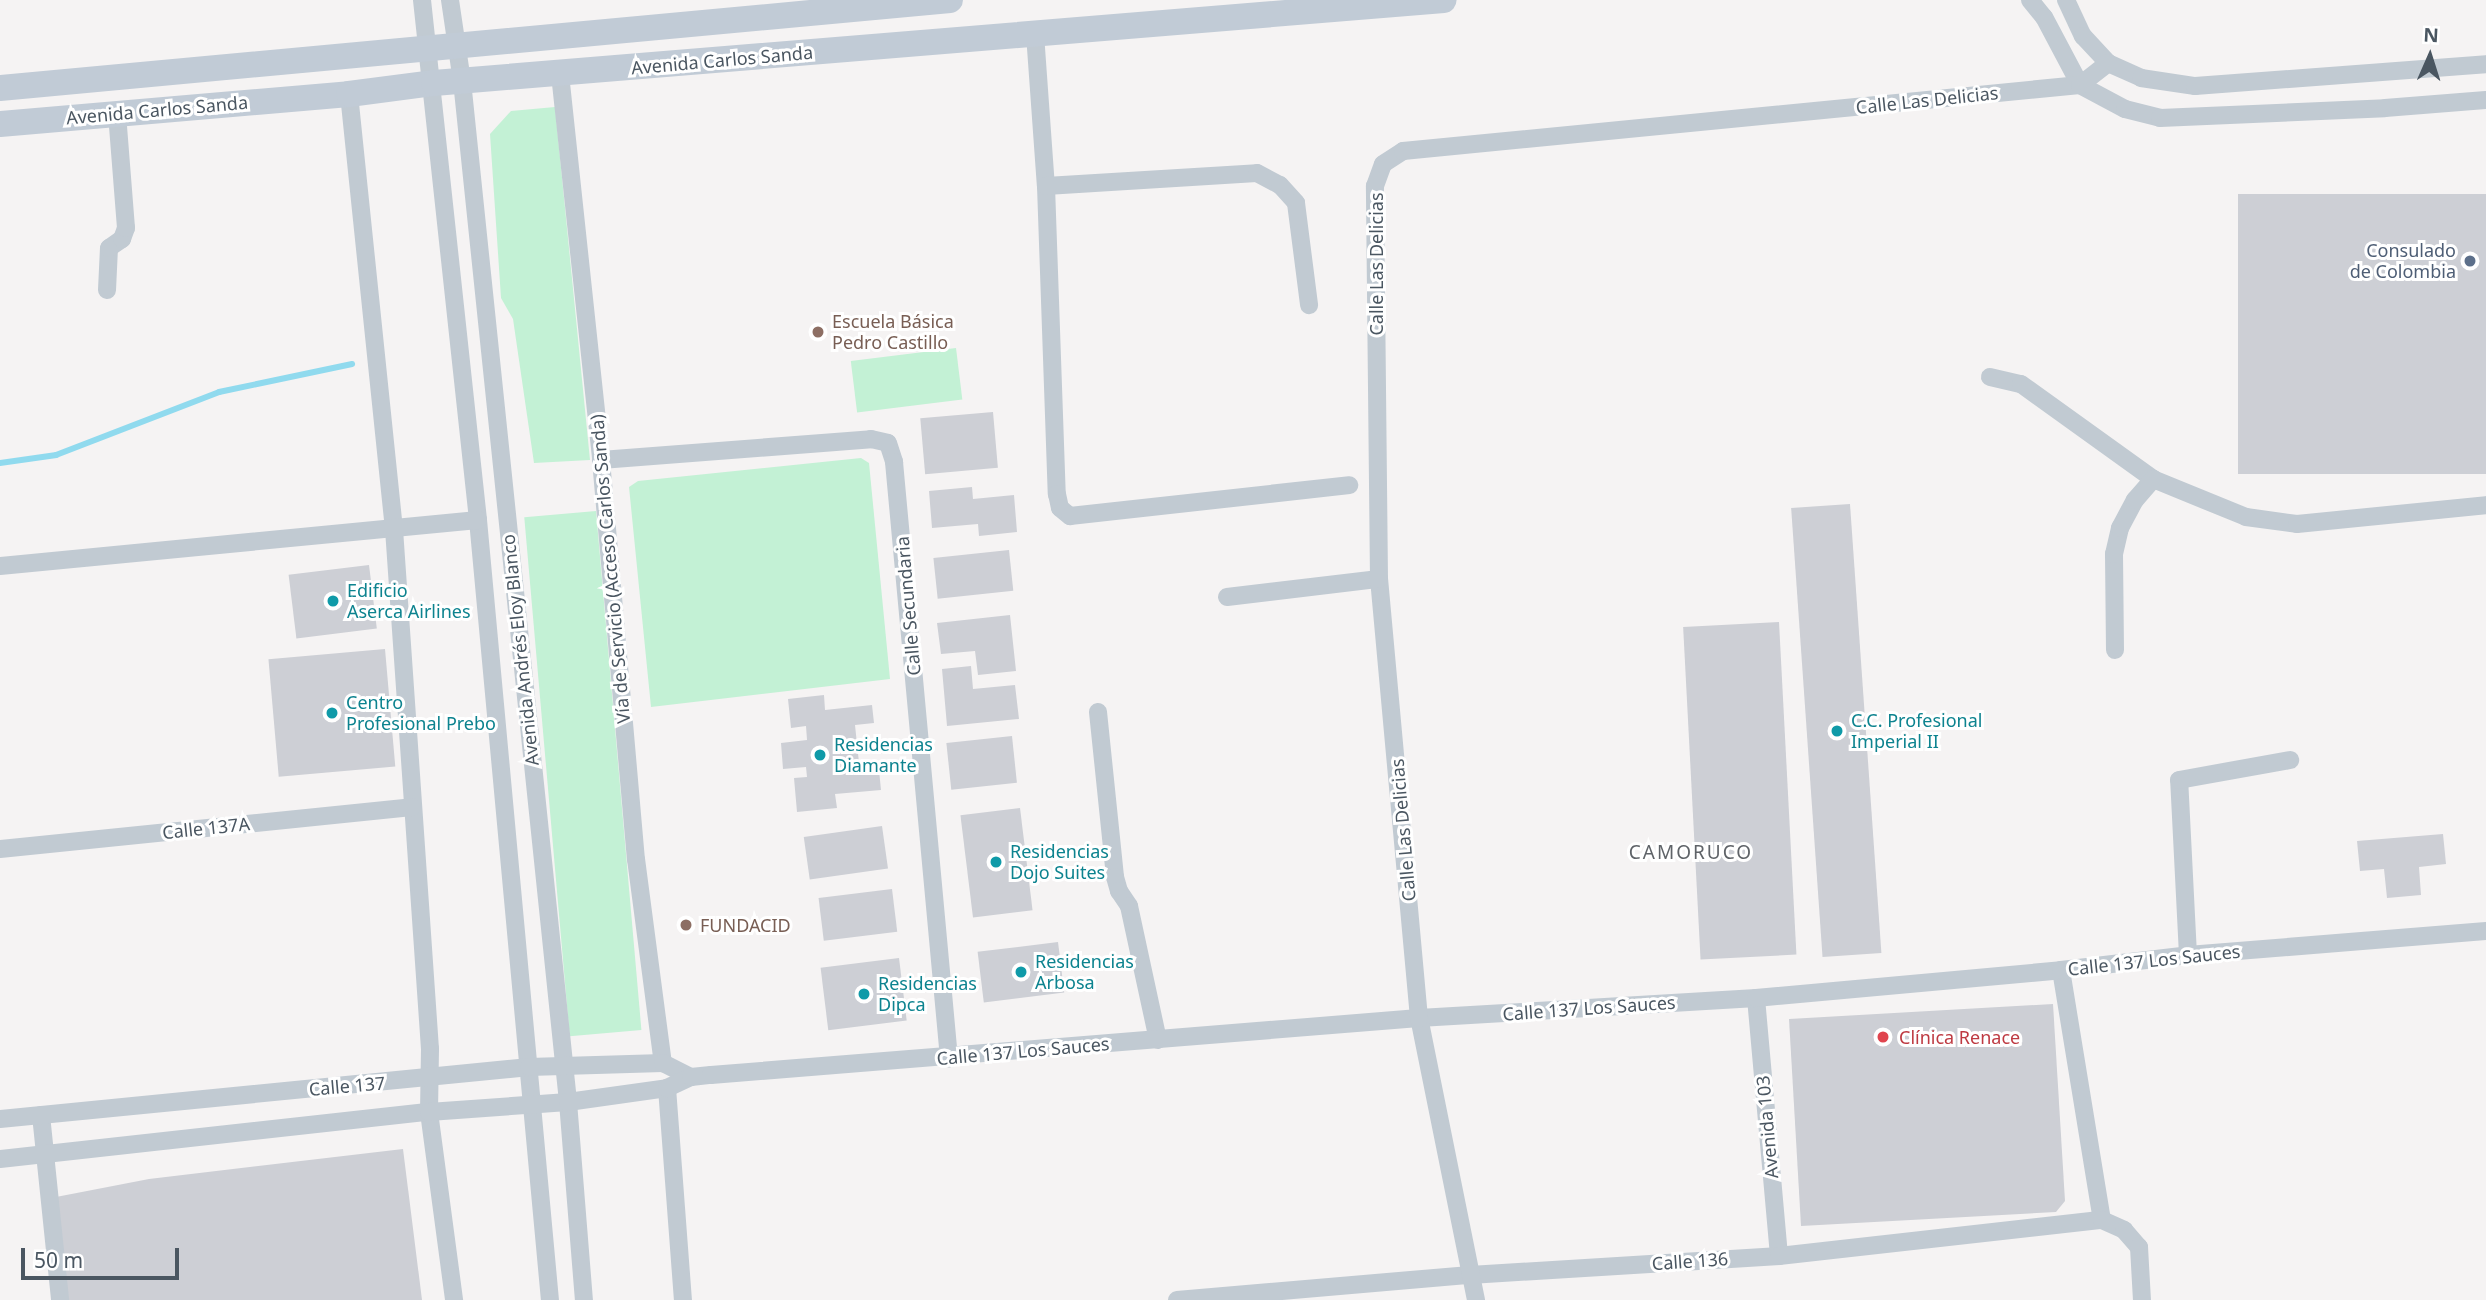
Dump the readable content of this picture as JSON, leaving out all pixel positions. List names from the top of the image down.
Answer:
{
  "streets": {
    "street": [
      "Avenida Carlos Sanda",
      "Calle Las Delicias",
      "Vía de Servicio (Acceso Carlos Sanda)",
      "Calle Secundaria",
      "Avenida Andrés Eloy Blanco",
      "Calle 137A",
      "Calle 137 Los Sauces",
      "Calle 137",
      "Avenida 103",
      "Calle 136"
    ]
  },
  "crossings": [
    ["Avenida Carlos Sanda", "Vía de Servicio (Acceso Carlos Sanda)"],
    ["Avenida Carlos Sanda", "Avenida Andrés Eloy Blanco"],
    ["Calle Las Delicias", "Calle 137 Los Sauces"],
    ["Calle Las Delicias", "Calle 136"],
    ["Vía de Servicio (Acceso Carlos Sanda)", "Calle Secundaria"],
    ["Vía de Servicio (Acceso Carlos Sanda)", "Calle 137"],
    ["Calle Secundaria", "Calle 137 Los Sauces"],
    ["Avenida Andrés Eloy Blanco", "Calle 137"],
    ["Calle 137 Los Sauces", "Calle 137"],
    ["Calle 137 Los Sauces", "Avenida 103"],
    ["Avenida 103", "Calle 136"]
  ],
  "districts": ["CAMORUCO"],
  "places": [
    "Consulado de Colombia",
    "Escuela Básica Pedro Castillo",
    "Edificio Aserca Airlines",
    "Centro Profesional Prebo",
    "C.C. Profesional Imperial II",
    "Residencias Diamante",
    "Residencias Dojo Suites",
    "FUNDACID",
    "Residencias Arbosa",
    "Residencias Dipca",
    "Clínica Renace"
  ],
  "scale_bar": "50 m",
  "north": "top"
}
